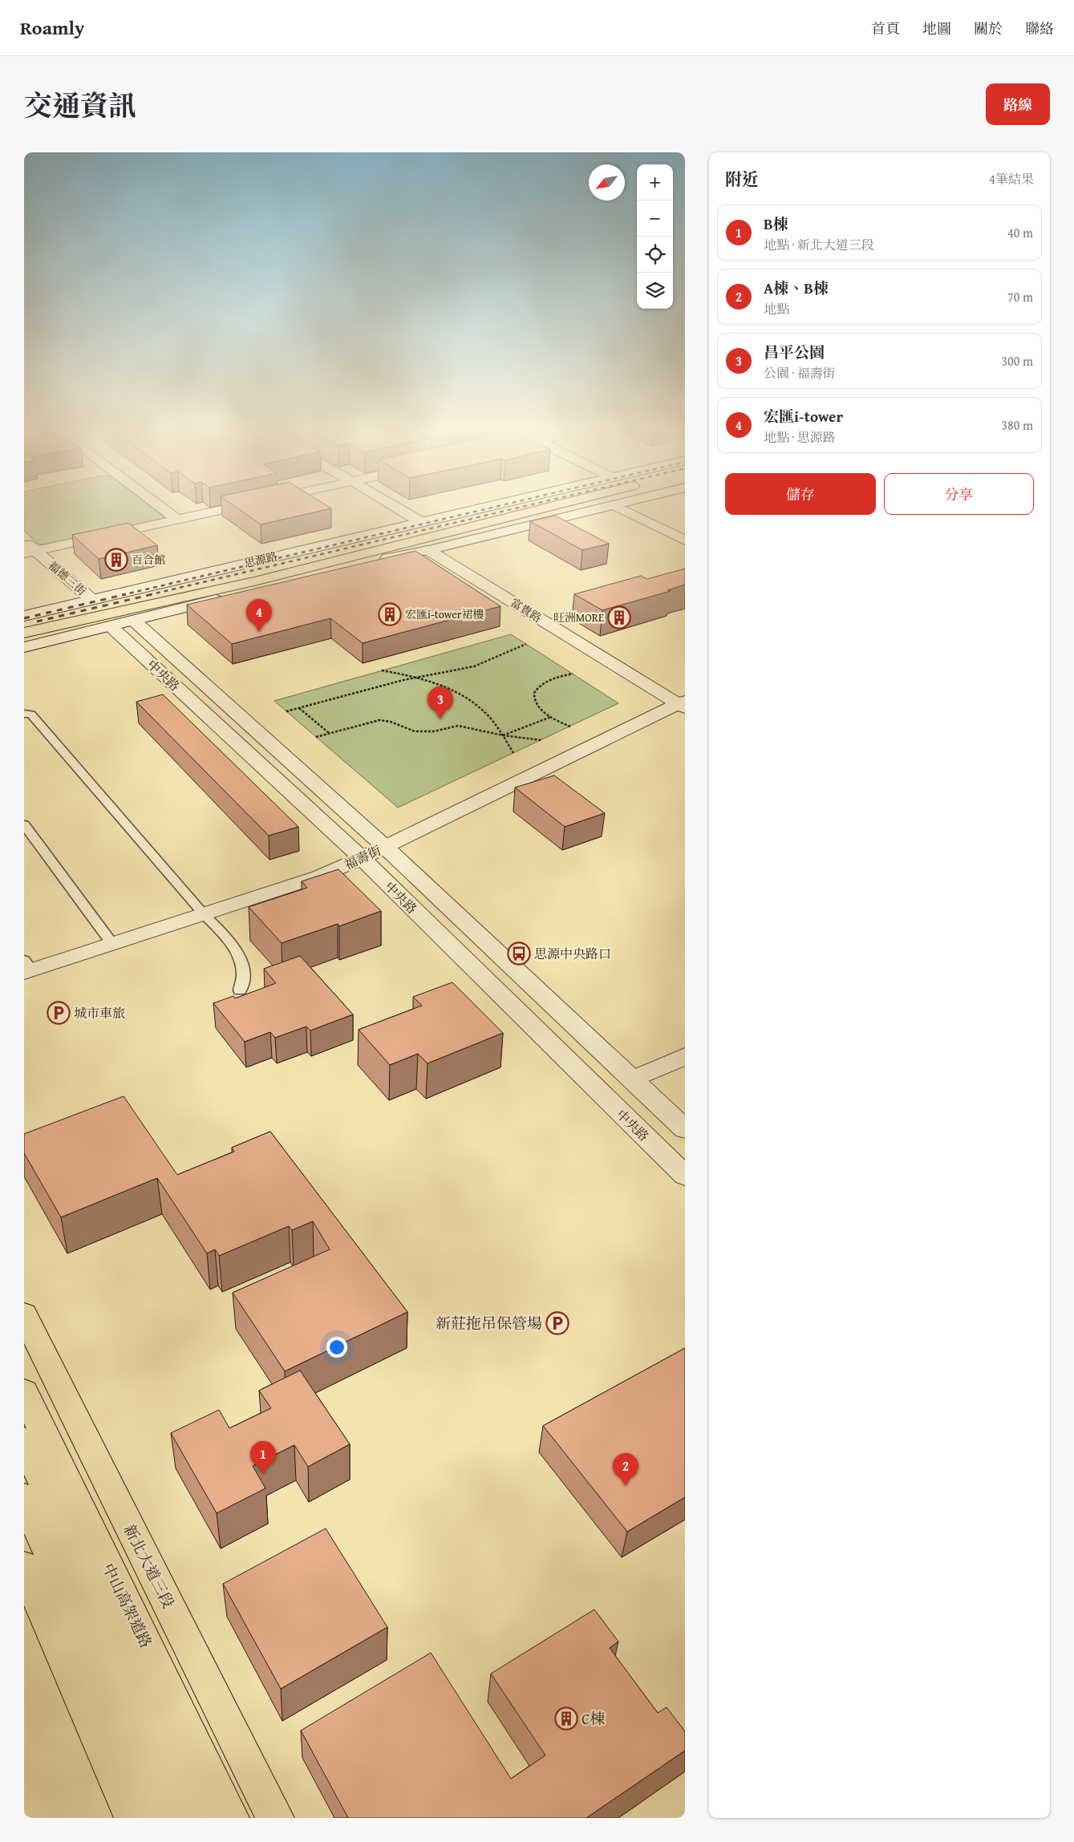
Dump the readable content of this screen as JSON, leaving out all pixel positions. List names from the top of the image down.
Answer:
{
  "streets": {
    "main road": ["新北大道三段", "中山高架道路"],
    "street": [
      "思源路",
      "福德三街",
      "富貴路",
      "中央路",
      "福壽街"
    ]
  },
  "crossings": [
    ["思源路", "福德三街"],
    ["富貴路", "福壽街"],
    ["中央路", "福壽街"]
  ],
  "places": {
    "building": [
      "百合館",
      "宏匯i-tower裙樓",
      "旺洲MORE",
      "C棟"
    ],
    "bus stop": ["思源中央路口"],
    "parking": ["城市車旅", "新莊拖吊保管場"]
  },
  "north": "bottom left",
  "page": {
    "header": "Roamly",
    "nav": [
      "首頁",
      "地圖",
      "關於",
      "聯絡"
    ],
    "title": "交通資訊",
    "buttons": [
      "路線",
      ["儲存", "分享"]
    ],
    "heading": ["附近", "4筆結果"],
    "map_buttons": ["+", "−"],
    "list": [
      {
        "mark": "1",
        "name": "B棟",
        "note": "地點 · 新北大道三段",
        "value": "40 m"
      },
      {
        "mark": "2",
        "name": "A棟、B棟",
        "note": "地點",
        "value": "70 m"
      },
      {
        "mark": "3",
        "name": "昌平公園",
        "note": "公園 · 福壽街",
        "value": "300 m"
      },
      {
        "mark": "4",
        "name": "宏匯i-tower",
        "note": "地點 · 思源路",
        "value": "380 m"
      }
    ],
    "pins": [
      "4",
      "3",
      "1",
      "2"
    ]
  }
}
